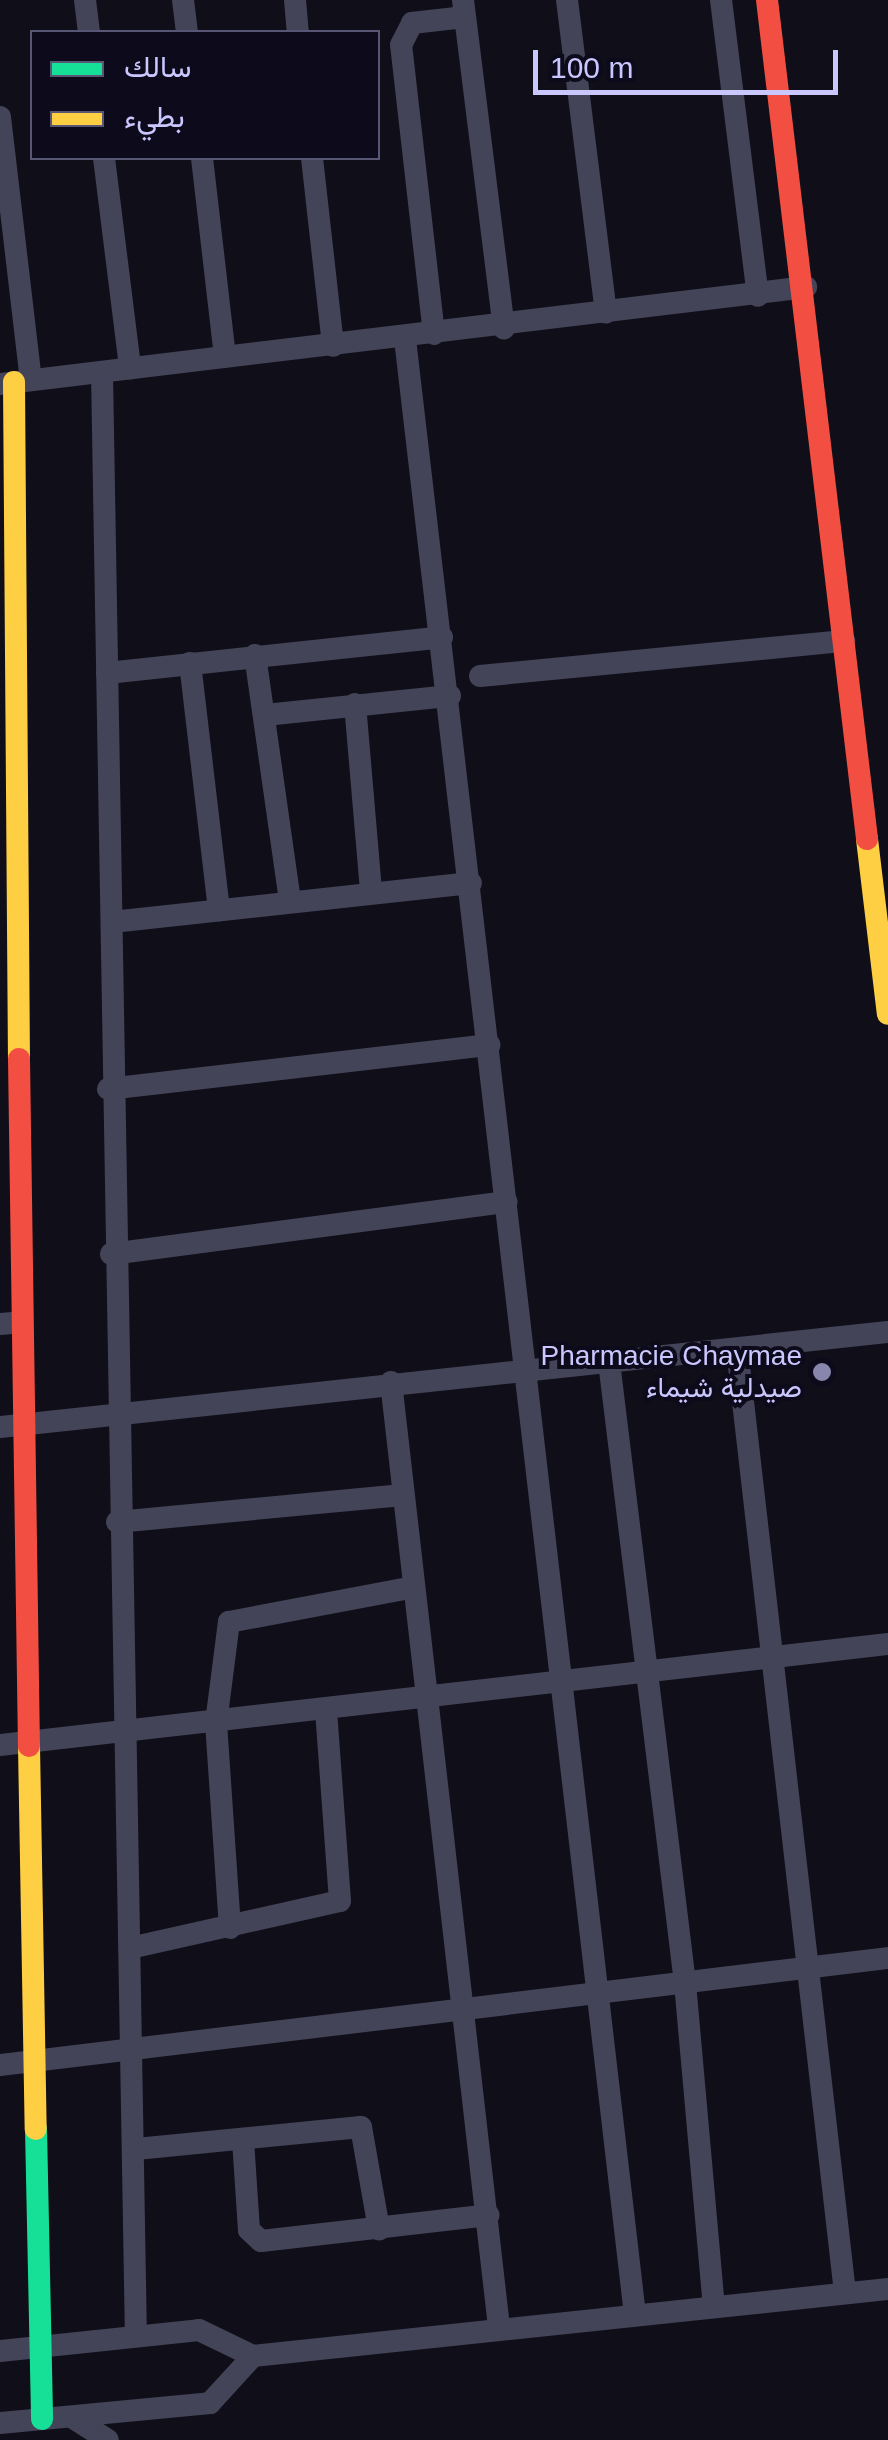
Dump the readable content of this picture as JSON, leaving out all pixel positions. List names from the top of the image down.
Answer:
{
  "places": ["Pharmacie Chaymae صيدلية شيماء"],
  "legend": ["سالك", "بطيء"],
  "scale_bar": "100 m"
}
